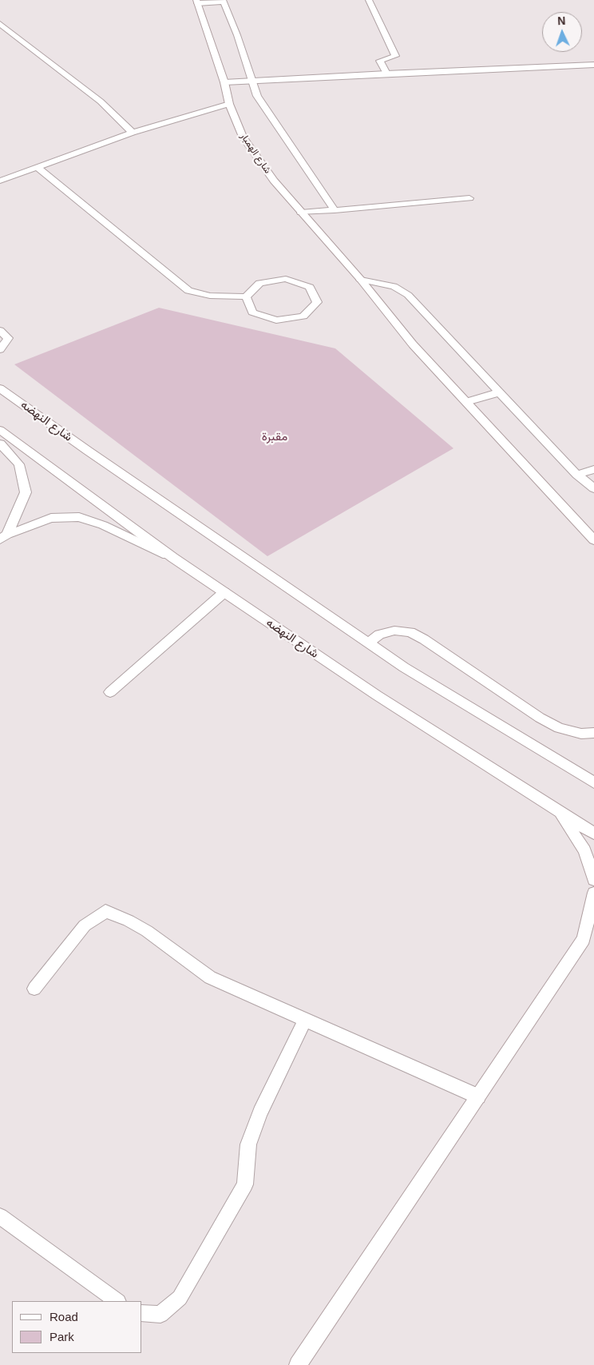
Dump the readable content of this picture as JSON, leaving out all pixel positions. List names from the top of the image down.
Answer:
{
  "streets": {
    "street": ["شارع الهمبار", "شارع النهضه"]
  },
  "parks": ["مقبرة"],
  "legend": ["Road", "Park"],
  "north": "top"
}
